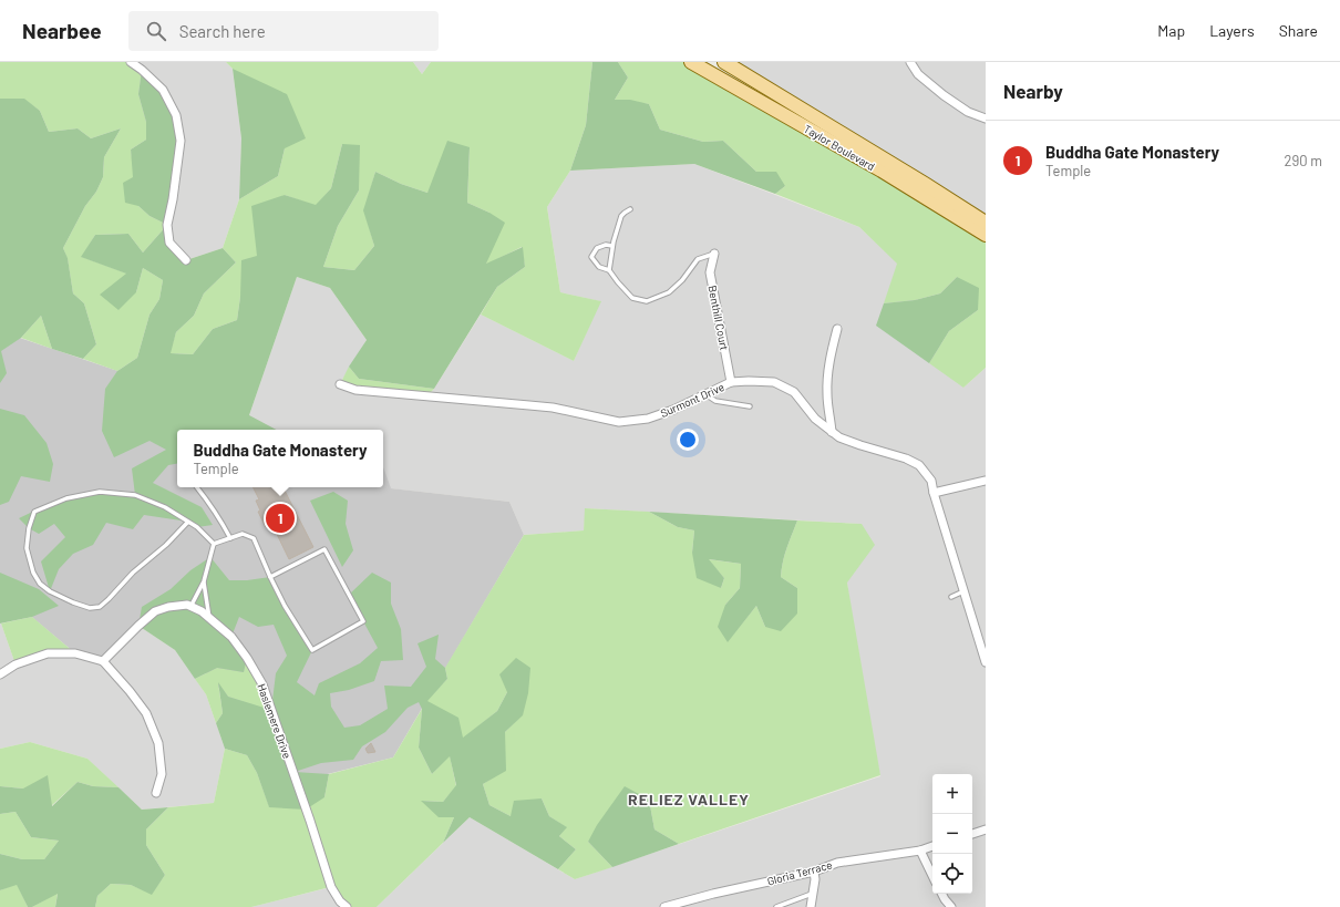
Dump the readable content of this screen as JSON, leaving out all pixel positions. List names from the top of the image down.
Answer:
{
  "streets": {
    "main road": ["Taylor Boulevard"],
    "street": [
      "Benthill Court",
      "Surmont Drive",
      "Haslemere Drive",
      "Gloria Terrace"
    ]
  },
  "crossings": [
    ["Benthill Court", "Surmont Drive"]
  ],
  "districts": ["RELIEZ VALLEY"],
  "page": {
    "header": "Nearbee",
    "search": "Search here",
    "nav": ["Map", "Layers", "Share"],
    "heading": "Nearby",
    "list": [
      {
        "mark": "1",
        "name": "Buddha Gate Monastery",
        "note": "Temple",
        "value": "290 m"
      }
    ],
    "popup": ["Buddha Gate Monastery", "Temple"],
    "pins": "1",
    "map_buttons": ["+", "−"]
  }
}
